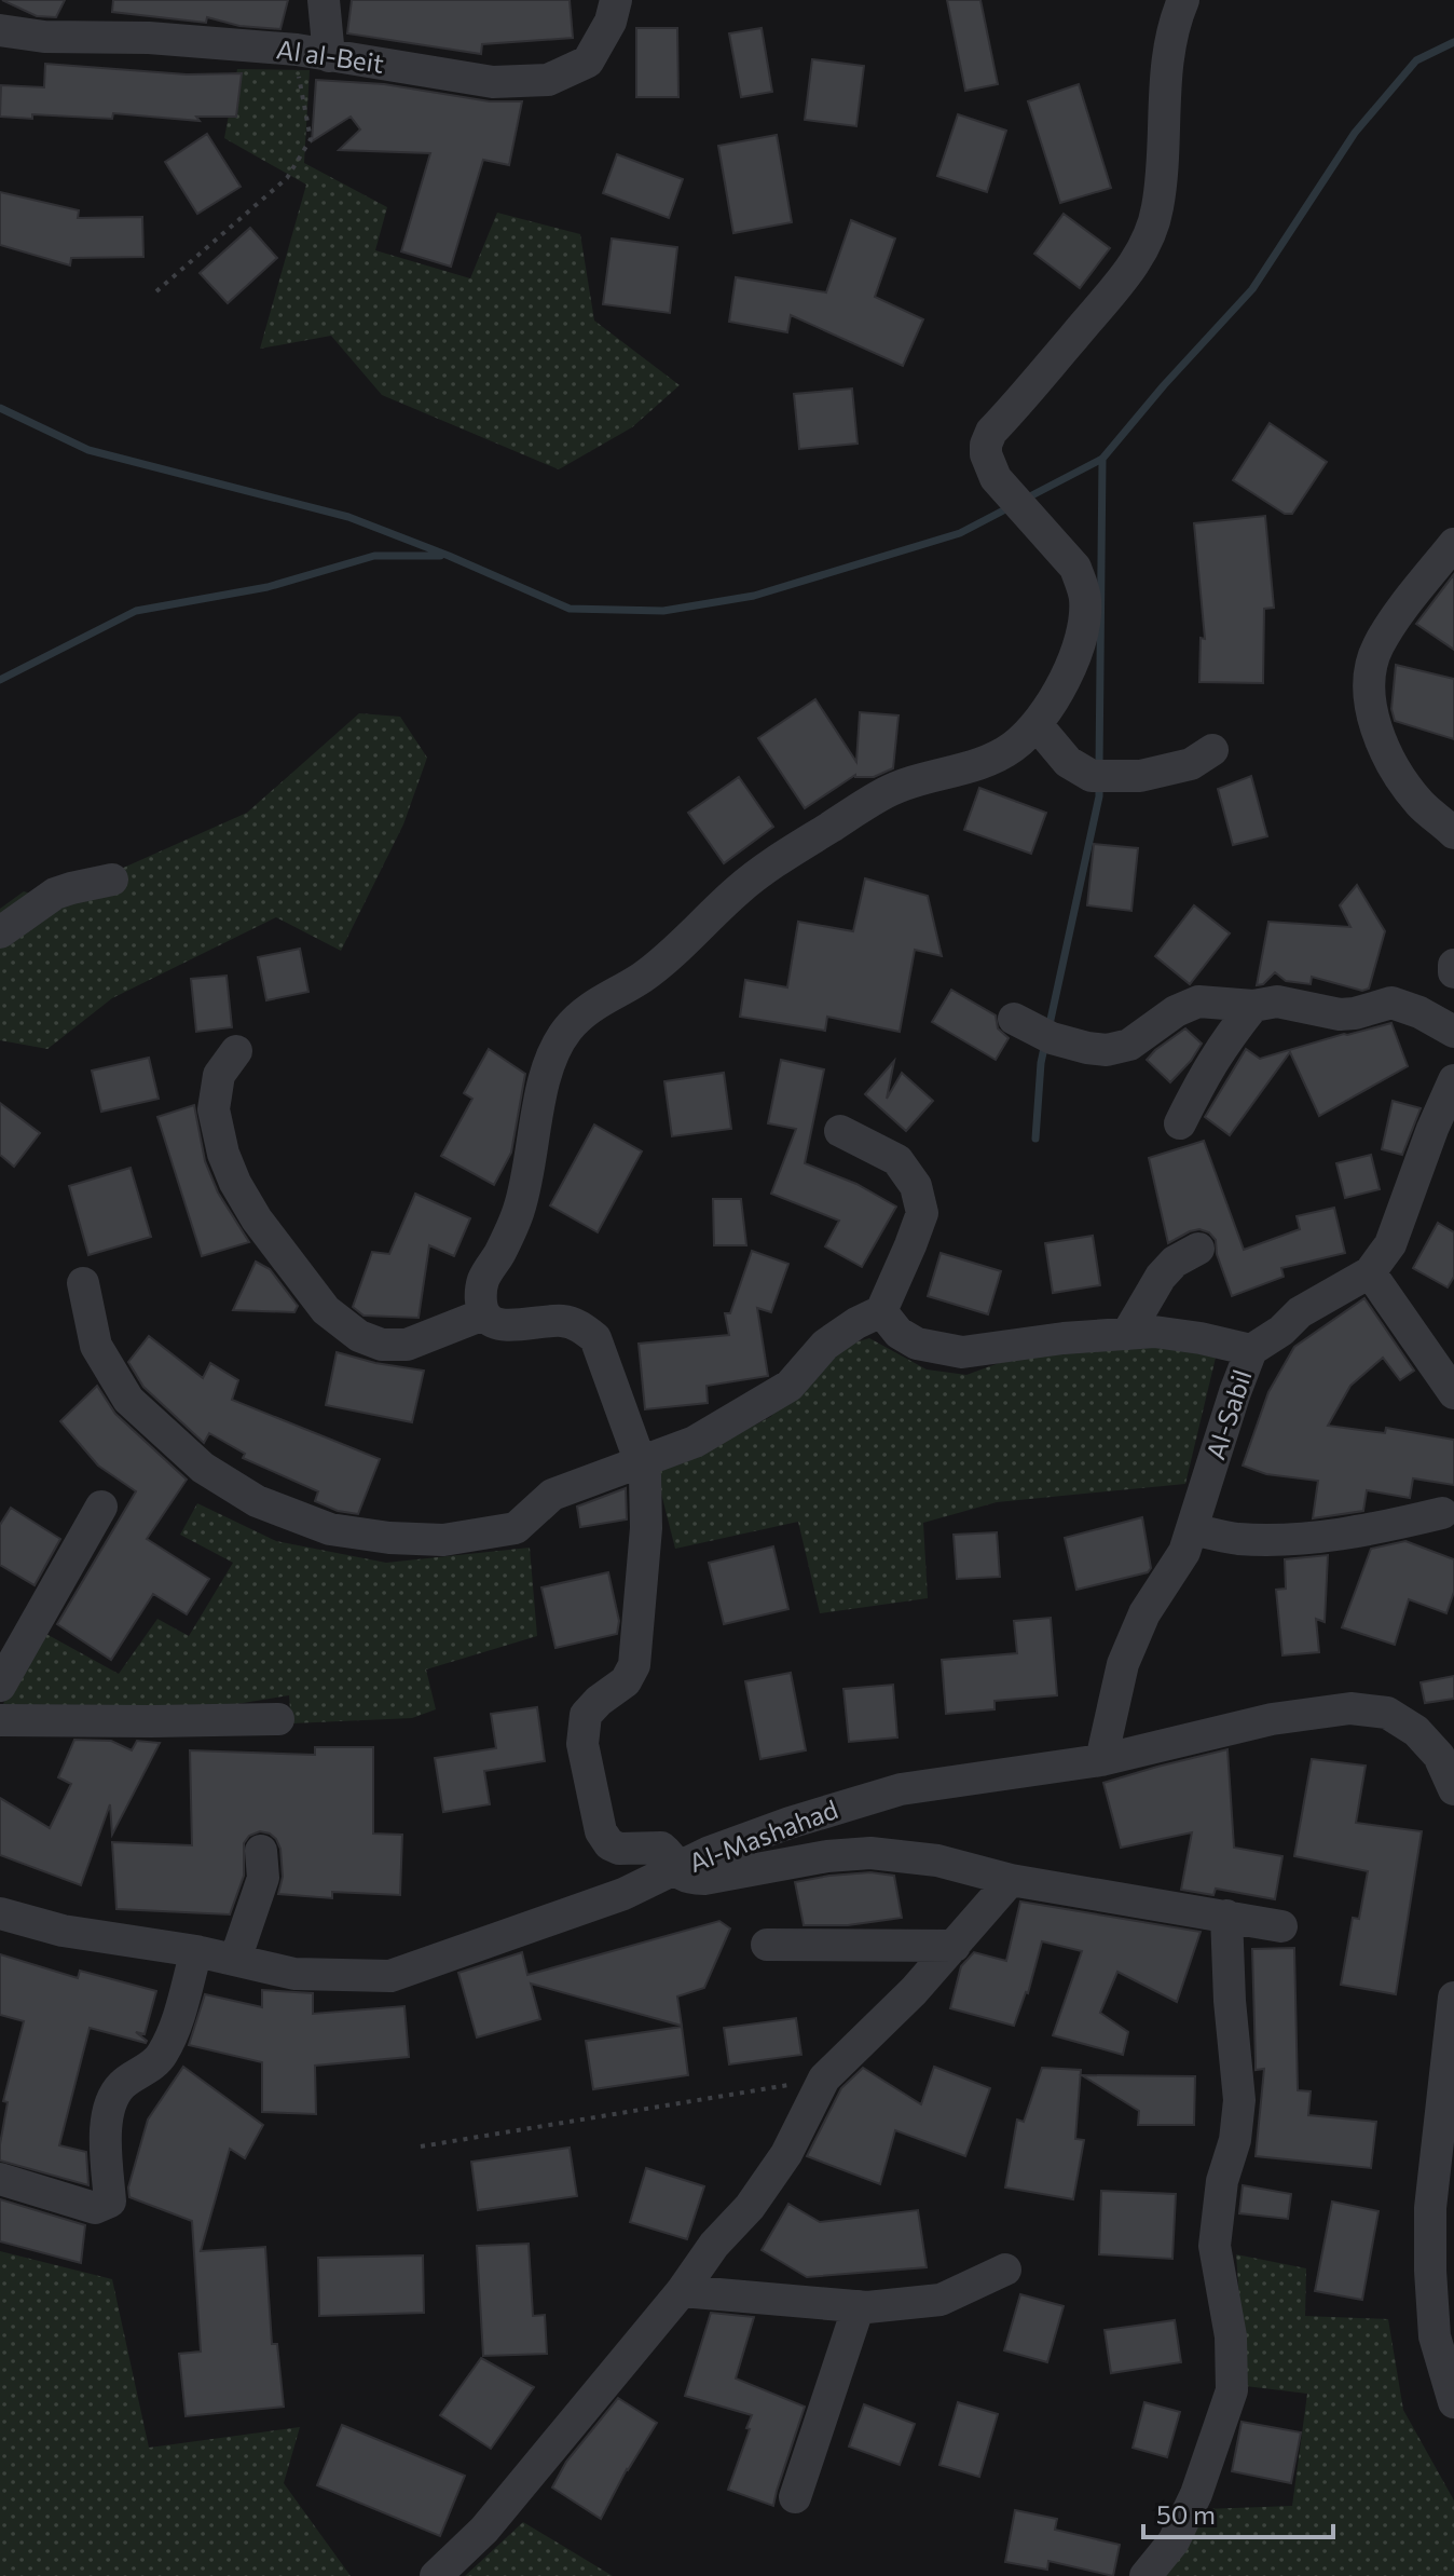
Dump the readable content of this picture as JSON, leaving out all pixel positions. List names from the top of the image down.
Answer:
{
  "streets": {
    "street": ["Al al-Beit", "Al-Sabil", "Al-Mashahad"]
  },
  "crossings": [
    ["Al-Sabil", "Al-Mashahad"]
  ],
  "scale_bar": "50 m"
}
